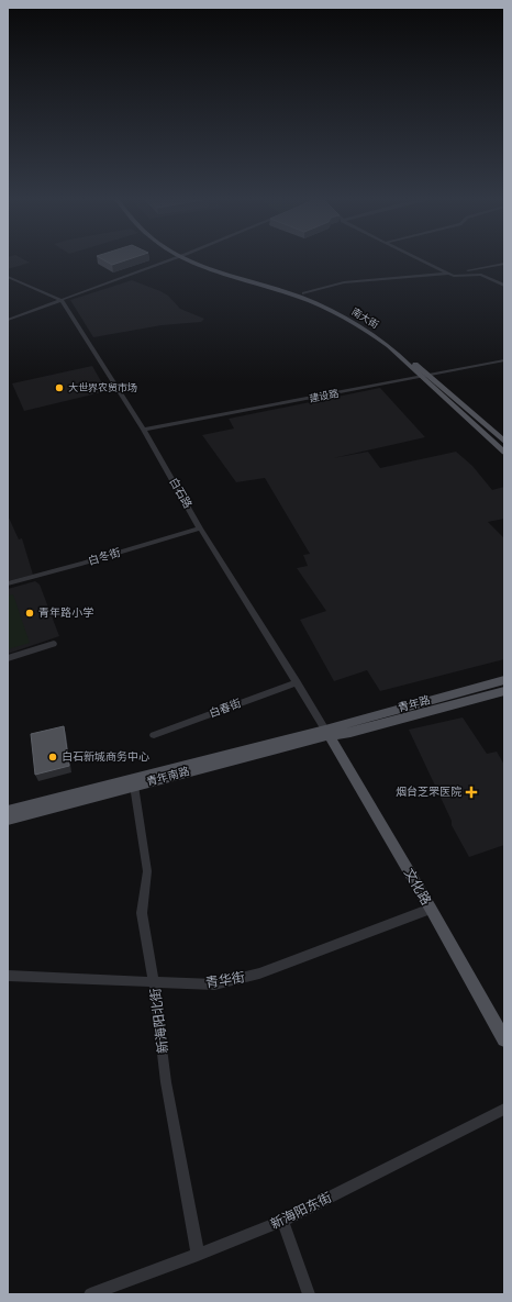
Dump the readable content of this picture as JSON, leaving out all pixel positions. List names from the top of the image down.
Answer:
{
  "streets": {
    "main road": [
      "南大街",
      "青年路",
      "青年南路",
      "文化路"
    ],
    "street": [
      "建设路",
      "白石路",
      "白冬街",
      "白春街",
      "青华街",
      "新海阳北街",
      "新海阳东街"
    ]
  },
  "crossings": [
    ["南大街", "建设路"],
    ["建设路", "白石路"],
    ["白石路", "白冬街"],
    ["白石路", "青年路"],
    ["白石路", "白春街"],
    ["白石路", "青年南路"],
    ["白石路", "文化路"],
    ["青年路", "青年南路"],
    ["青年路", "文化路"],
    ["青年南路", "文化路"],
    ["青年南路", "新海阳北街"],
    ["文化路", "青华街"],
    ["青华街", "新海阳北街"],
    ["新海阳北街", "新海阳东街"]
  ],
  "places": {
    "other": ["大世界农贸市场", "青年路小学", "白石新城商务中心"],
    "health": ["烟台芝罘医院"]
  }
}
